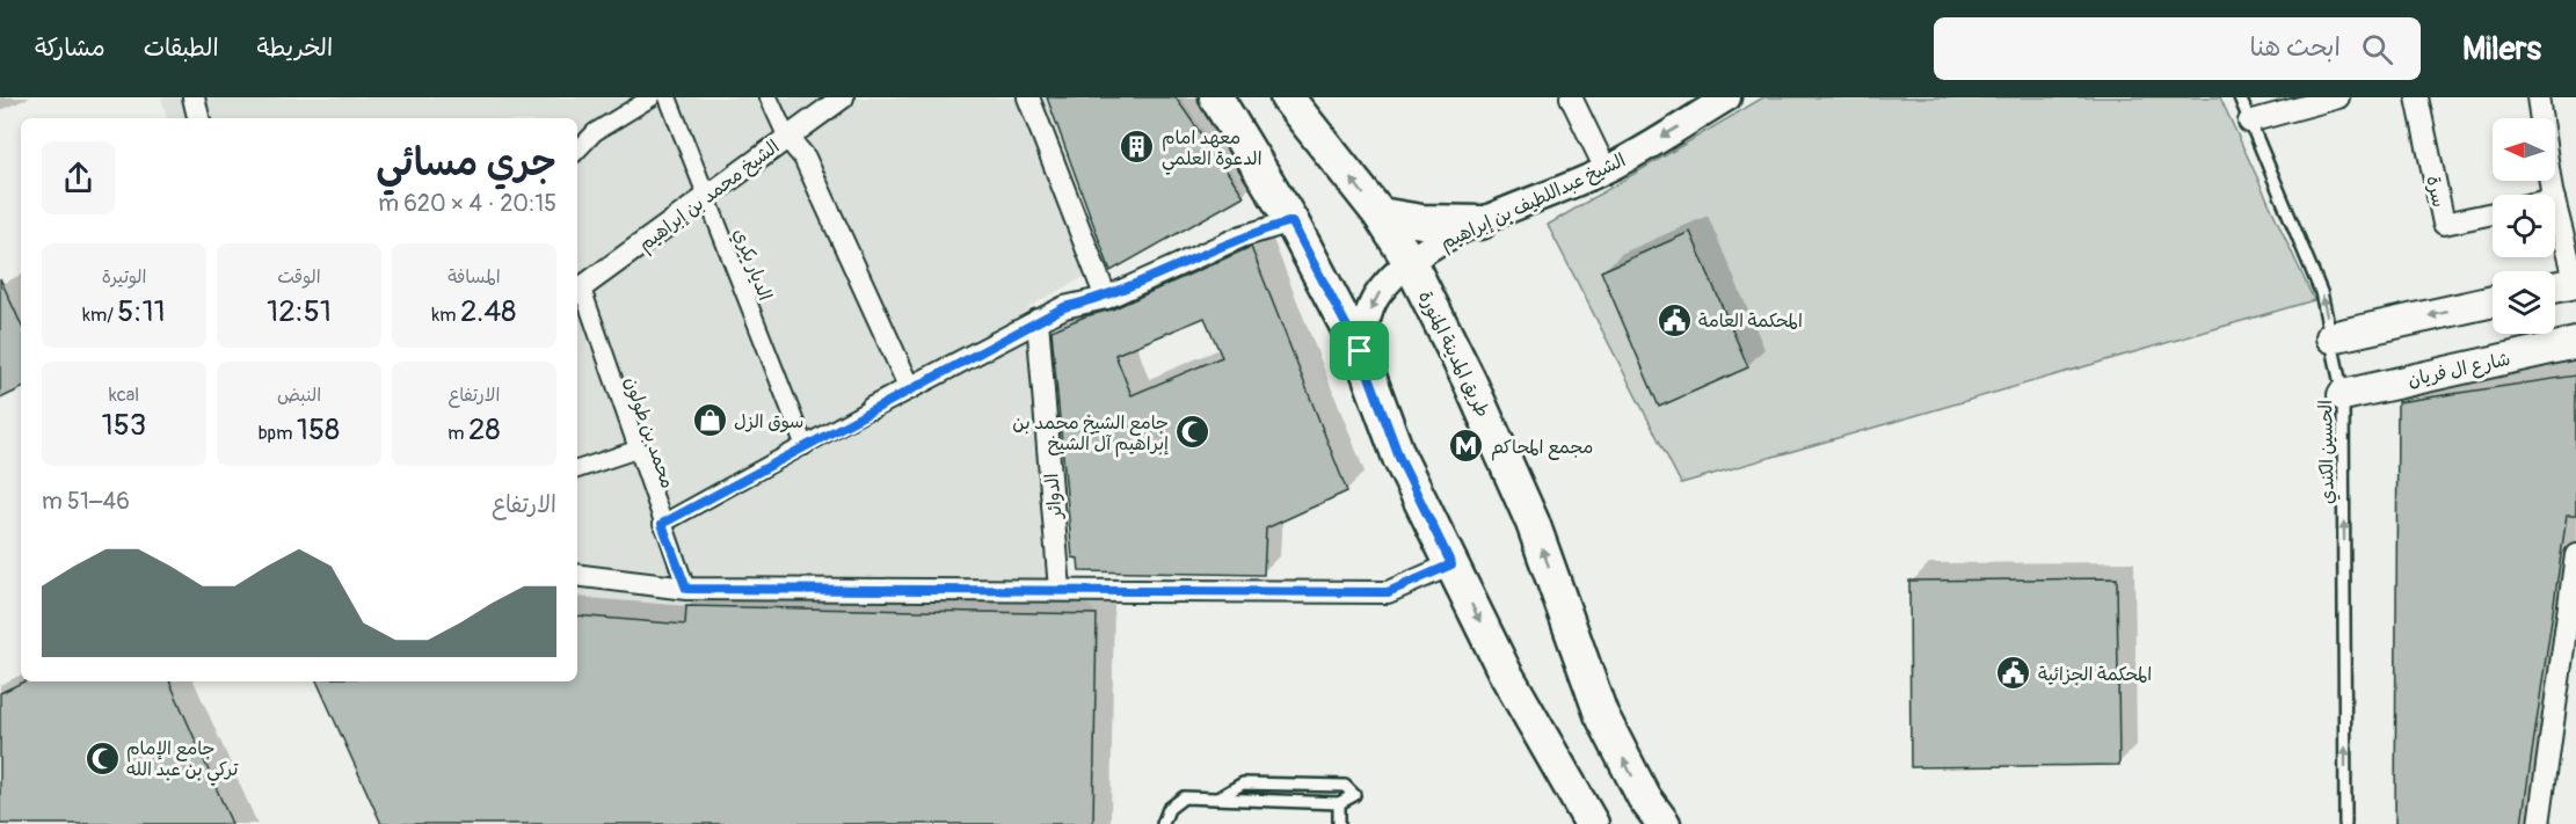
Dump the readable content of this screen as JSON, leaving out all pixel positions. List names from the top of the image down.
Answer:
{
  "streets": {
    "main road": ["طريق المدينة المنورة", "شارع ال فريان"],
    "street": [
      "سرة",
      "الشيخ محمد بن إبراهيم",
      "الشيخ عبداللطيف بن إبراهيم",
      "الديار بكري",
      "محمد بن طولون",
      "الدوائر"
    ],
    "lane": ["الحسين الكندي"]
  },
  "crossings": [
    ["الشيخ محمد بن إبراهيم", "الديار بكري"],
    ["الشيخ محمد بن إبراهيم", "محمد بن طولون"],
    ["الشيخ عبداللطيف بن إبراهيم", "طريق المدينة المنورة"],
    ["شارع ال فريان", "الحسين الكندي"]
  ],
  "one_way": ["الحسين الكندي"],
  "places": {
    "building": ["معهد امام الدعوة العلمي"],
    "public building": ["المحكمة العامة", "المحكمة الجزائية"],
    "shop": ["سوق الزل"],
    "mosque": ["جامع الشيخ محمد بن إبراهيم آل الشيخ", "جامع الإمام تركي بن عبد الله"],
    "metro station": ["مجمع المحاكم"]
  },
  "north": "left",
  "page": {
    "header": "Milers",
    "search": "ابحث هنا",
    "nav": ["الخريطة", "الطبقات", "مشاركة"],
    "heading": ["جري مسائي", "20:15 · 4 × 620 m"],
    "stats": [
      ["المسافة", "2.48 km"],
      ["الوقت", "12:51"],
      ["الوتيرة", "5:11 /km"],
      ["الارتفاع", "28 m"],
      ["النبض", "158 bpm"],
      ["kcal", "153"]
    ],
    "chart": ["الارتفاع", "46–51 m"]
  }
}
